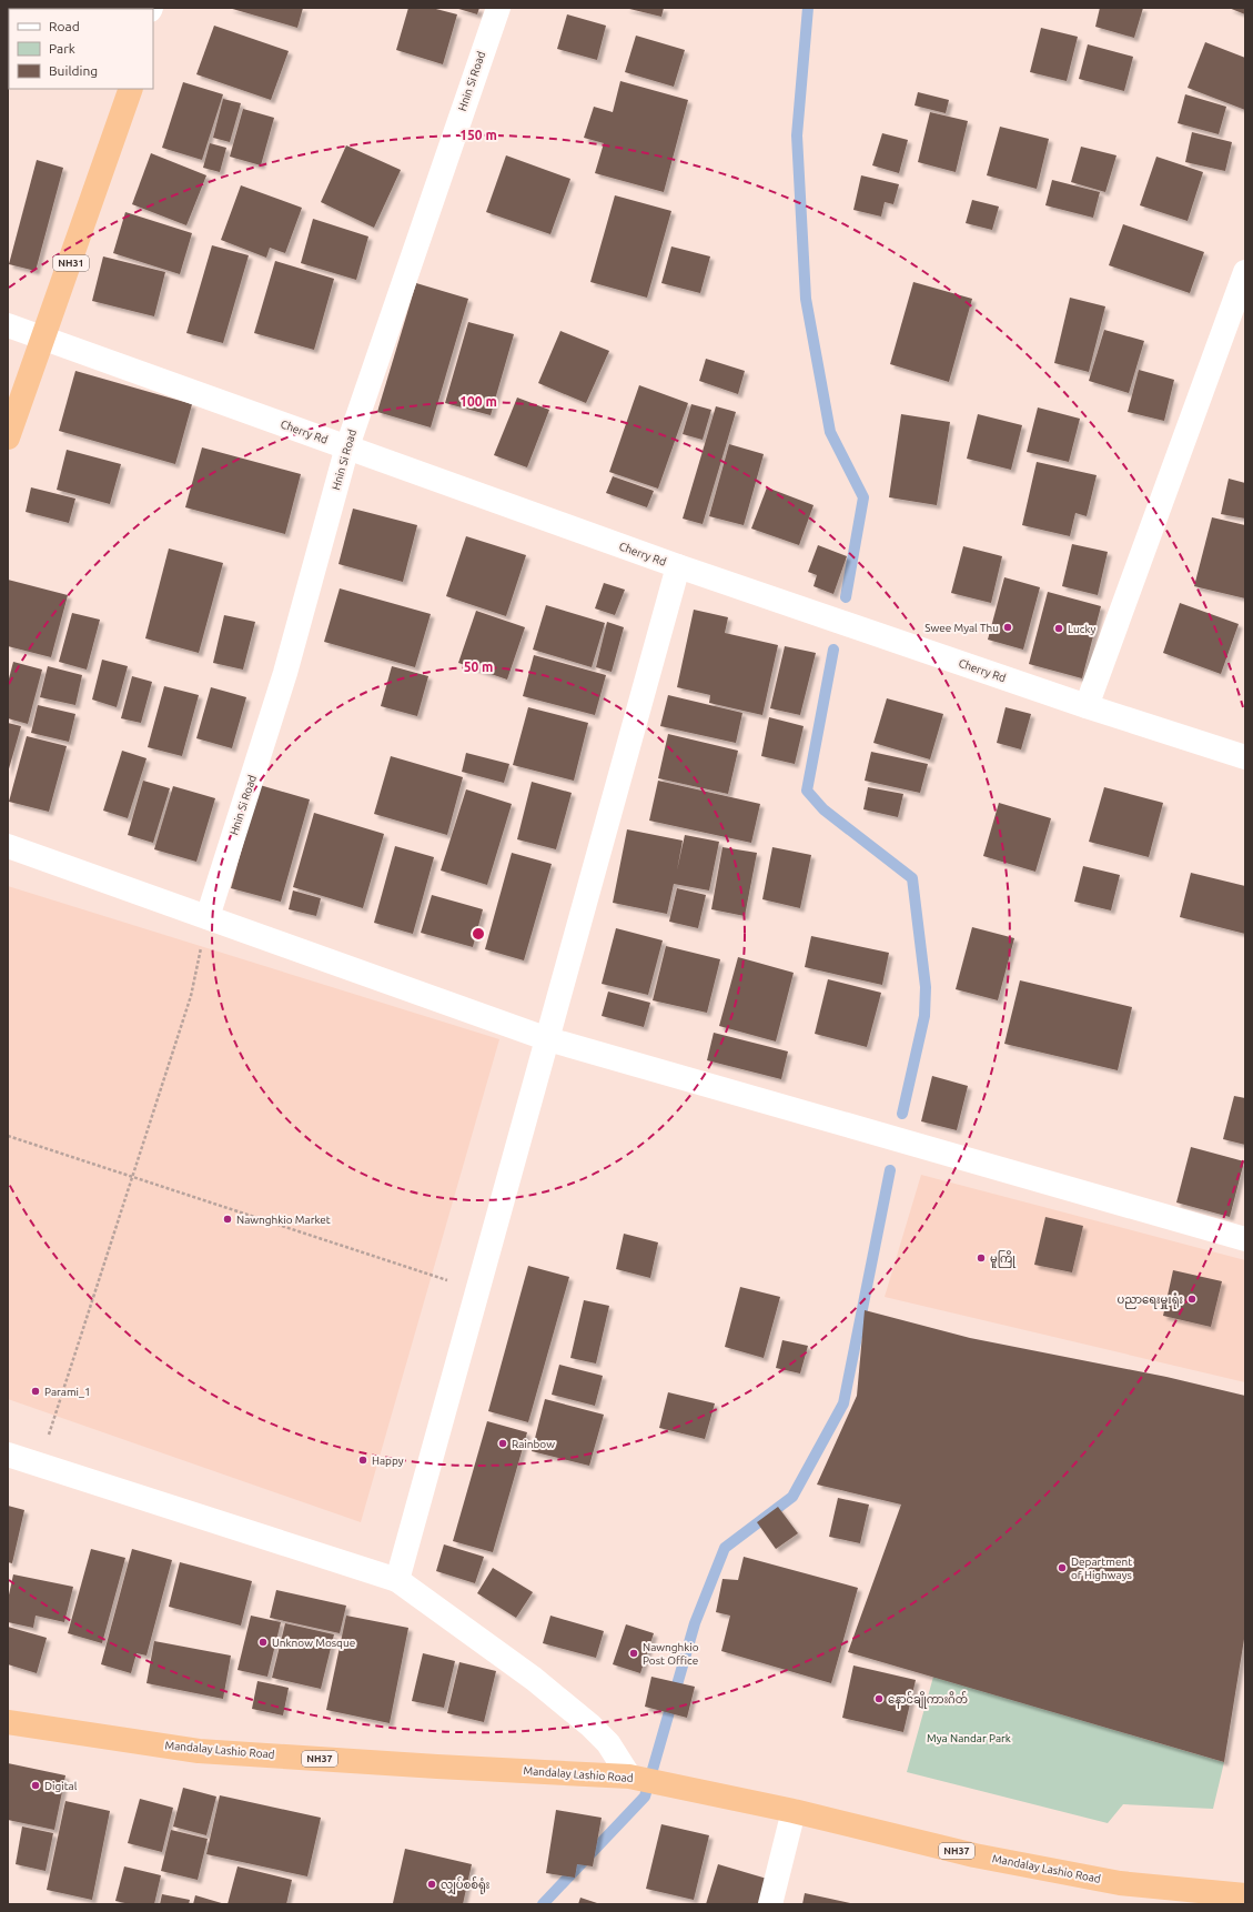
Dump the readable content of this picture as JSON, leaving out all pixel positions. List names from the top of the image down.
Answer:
{
  "streets": {
    "highway": ["NH31", "Mandalay Lashio Road", "NH37"],
    "street": ["Hnin Si Road", "Cherry Rd"]
  },
  "crossings": [
    ["Hnin Si Road", "Cherry Rd"],
    ["NH31", "Cherry Rd"]
  ],
  "parks": ["Mya Nandar Park"],
  "places": [
    "Swee Myal Thu",
    "Lucky",
    "Nawnghkio Market",
    "မူကြို",
    "ပညာရေးမှူးရုံး",
    "Parami_1",
    "Rainbow",
    "Happy",
    "Department of Highways",
    "Unknow Mosque",
    "Nawnghkio Post Office",
    "နောင်ချိုကားဂိတ်",
    "Digital",
    "လျှပ်စစ်ရုံး"
  ],
  "legend": ["Road", "Park", "Building"],
  "rings": ["150 m", "100 m", "50 m"]
}
